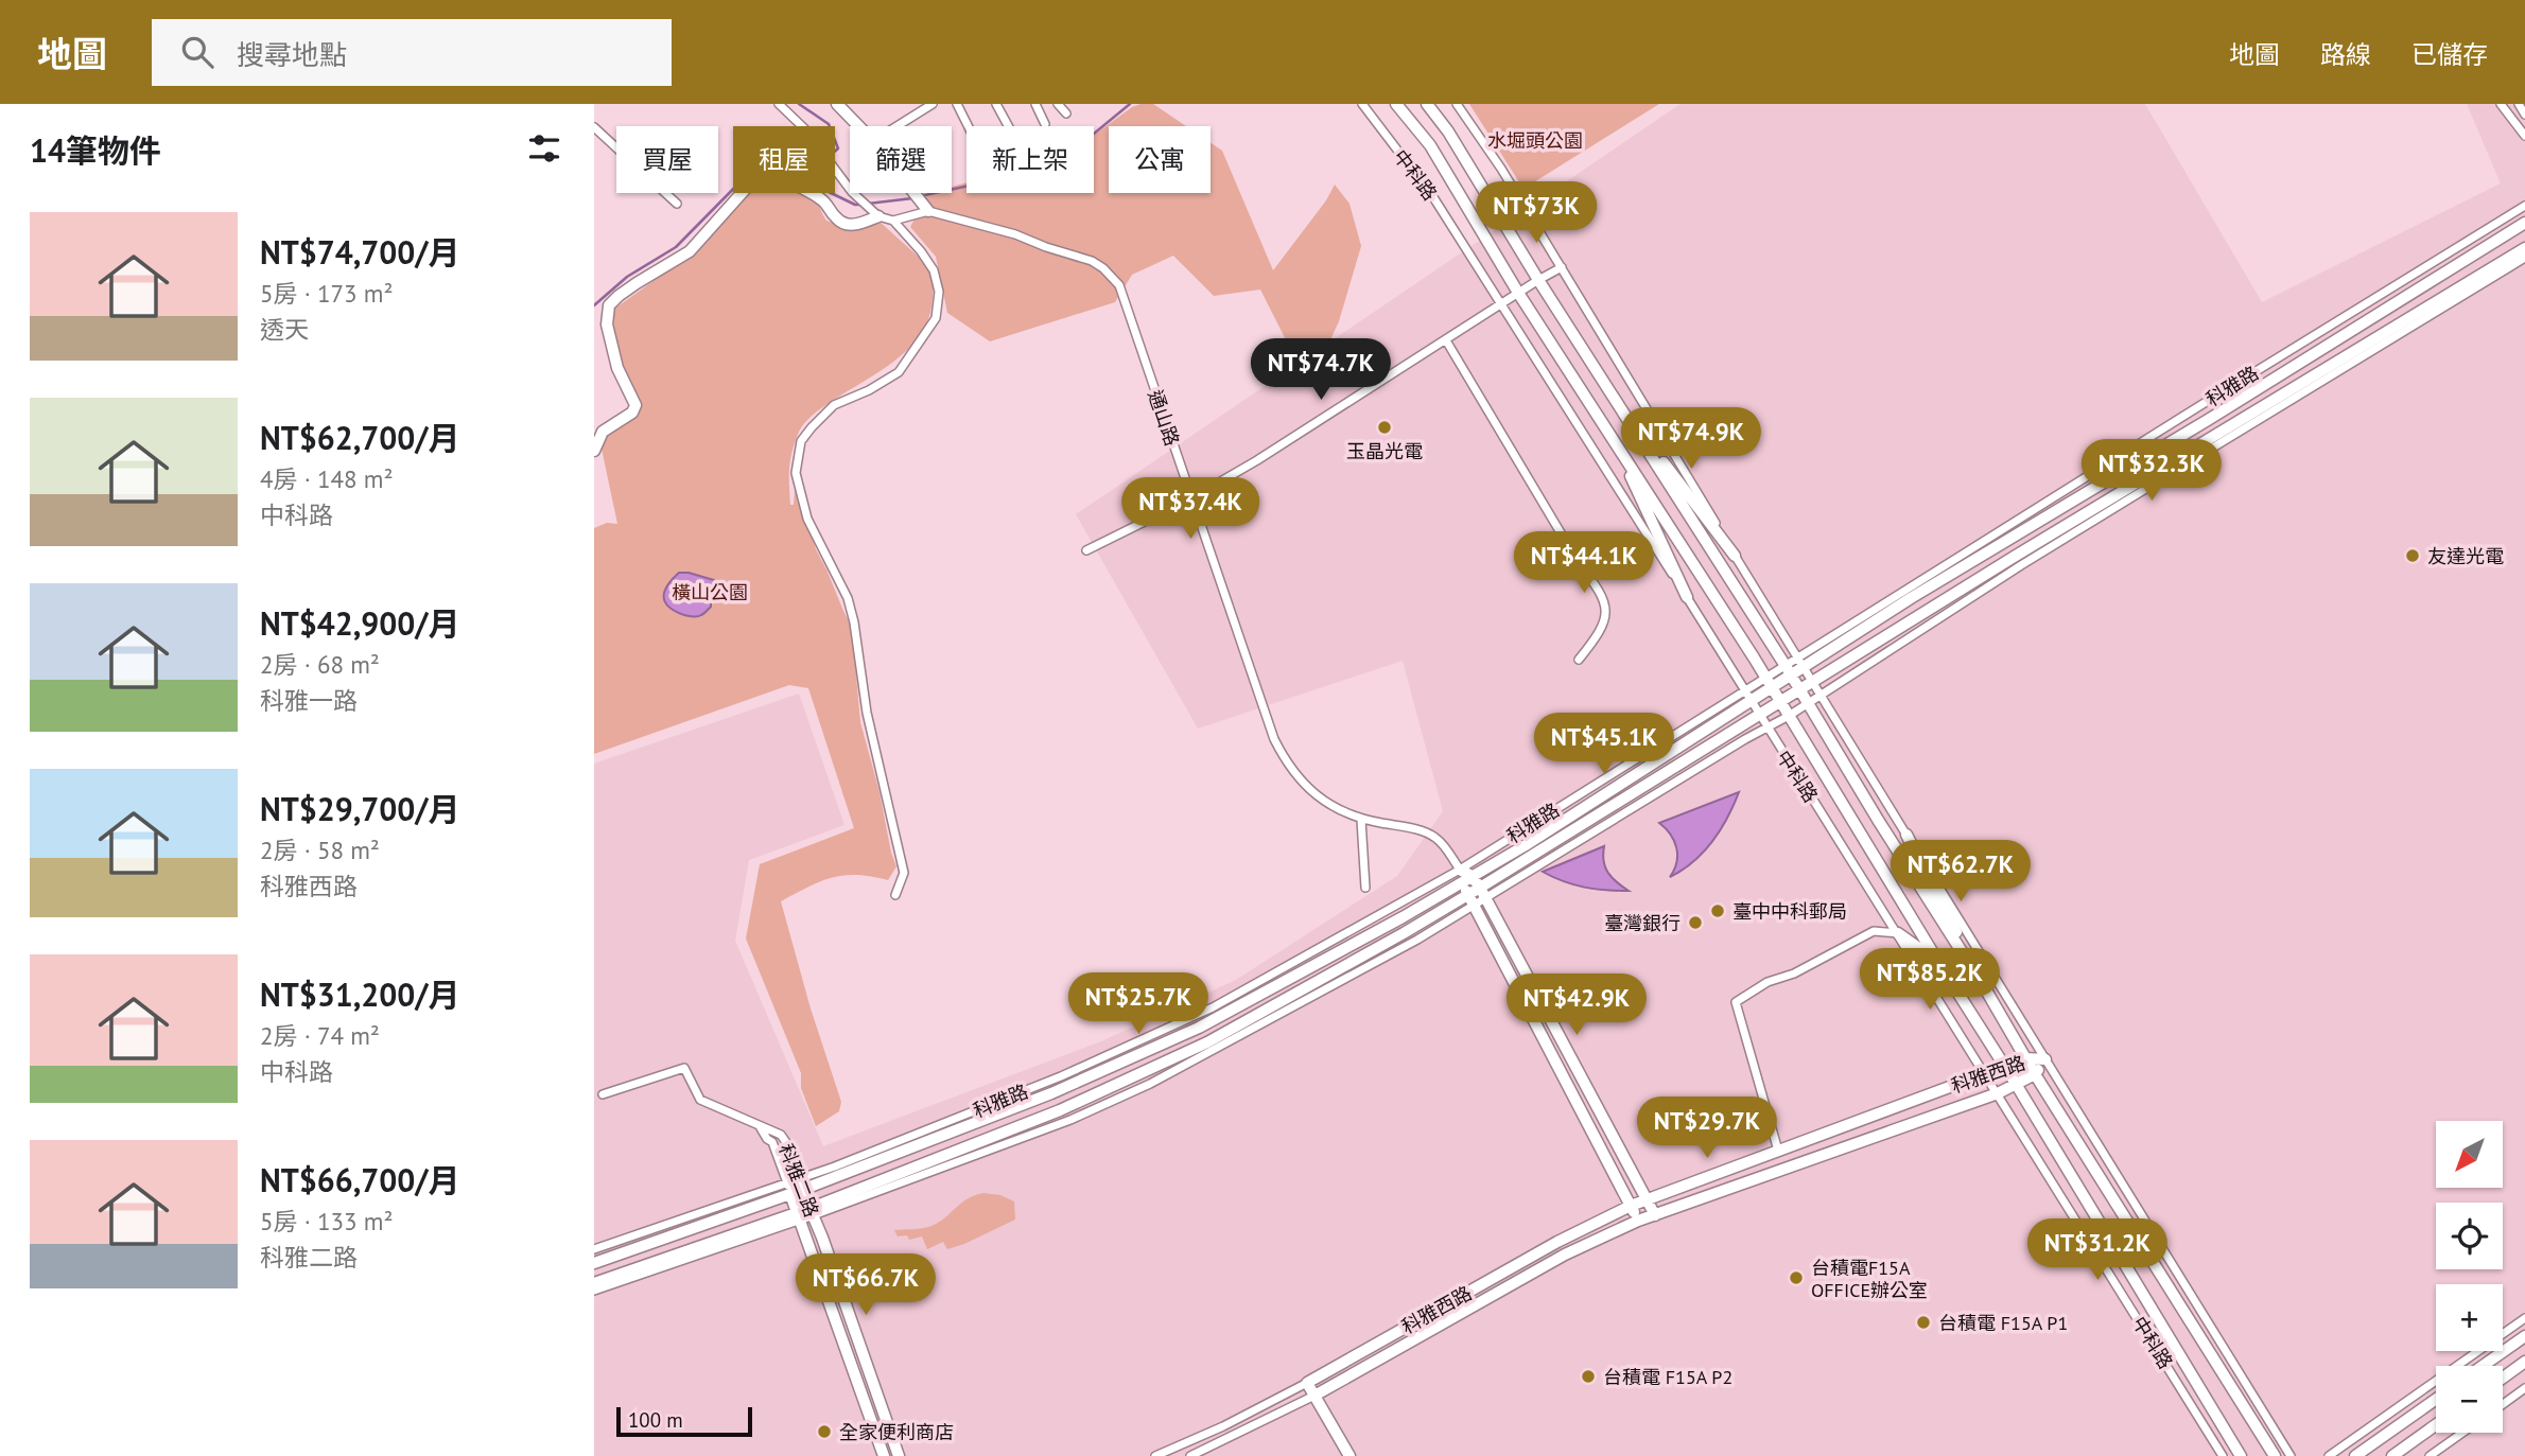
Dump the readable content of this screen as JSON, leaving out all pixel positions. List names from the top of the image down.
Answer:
{
  "streets": {
    "street": [
      "中科路",
      "科雅路",
      "通山路",
      "科雅西路",
      "科雅二路"
    ]
  },
  "crossings": [
    ["中科路", "科雅路"],
    ["中科路", "科雅西路"],
    ["科雅路", "通山路"],
    ["科雅路", "科雅二路"]
  ],
  "parks": ["水堀頭公園", "橫山公園"],
  "places": [
    "玉晶光電",
    "友達光電",
    "臺中中科郵局",
    "臺灣銀行",
    "台積電F15A OFFICE辦公室",
    "台積電 F15A P1",
    "台積電 F15A P2",
    "全家便利商店"
  ],
  "scale_bar": "100 m",
  "north": "bottom left",
  "page": {
    "header": "地圖",
    "search": "搜尋地點",
    "nav": ["地圖", "路線", "已儲存"],
    "heading": "14筆物件",
    "chip": [
      "買屋",
      "租屋",
      "篩選",
      "新上架",
      "公寓"
    ],
    "price": [
      "NT$73K",
      "NT$74.7K",
      "NT$74.9K",
      "NT$32.3K",
      "NT$37.4K",
      "NT$44.1K",
      "NT$45.1K",
      "NT$62.7K",
      "NT$85.2K",
      "NT$25.7K",
      "NT$42.9K",
      "NT$29.7K",
      "NT$31.2K",
      "NT$66.7K"
    ],
    "list": [
      {
        "name": "NT$74,700/月",
        "note": "5房 · 173 m² · 透天"
      },
      {
        "name": "NT$62,700/月",
        "note": "4房 · 148 m² · 中科路"
      },
      {
        "name": "NT$42,900/月",
        "note": "2房 · 68 m² · 科雅一路"
      },
      {
        "name": "NT$29,700/月",
        "note": "2房 · 58 m² · 科雅西路"
      },
      {
        "name": "NT$31,200/月",
        "note": "2房 · 74 m² · 中科路"
      },
      {
        "name": "NT$66,700/月",
        "note": "5房 · 133 m² · 科雅二路"
      }
    ],
    "map_buttons": ["+", "−"],
    "scale": "100 m"
  }
}
